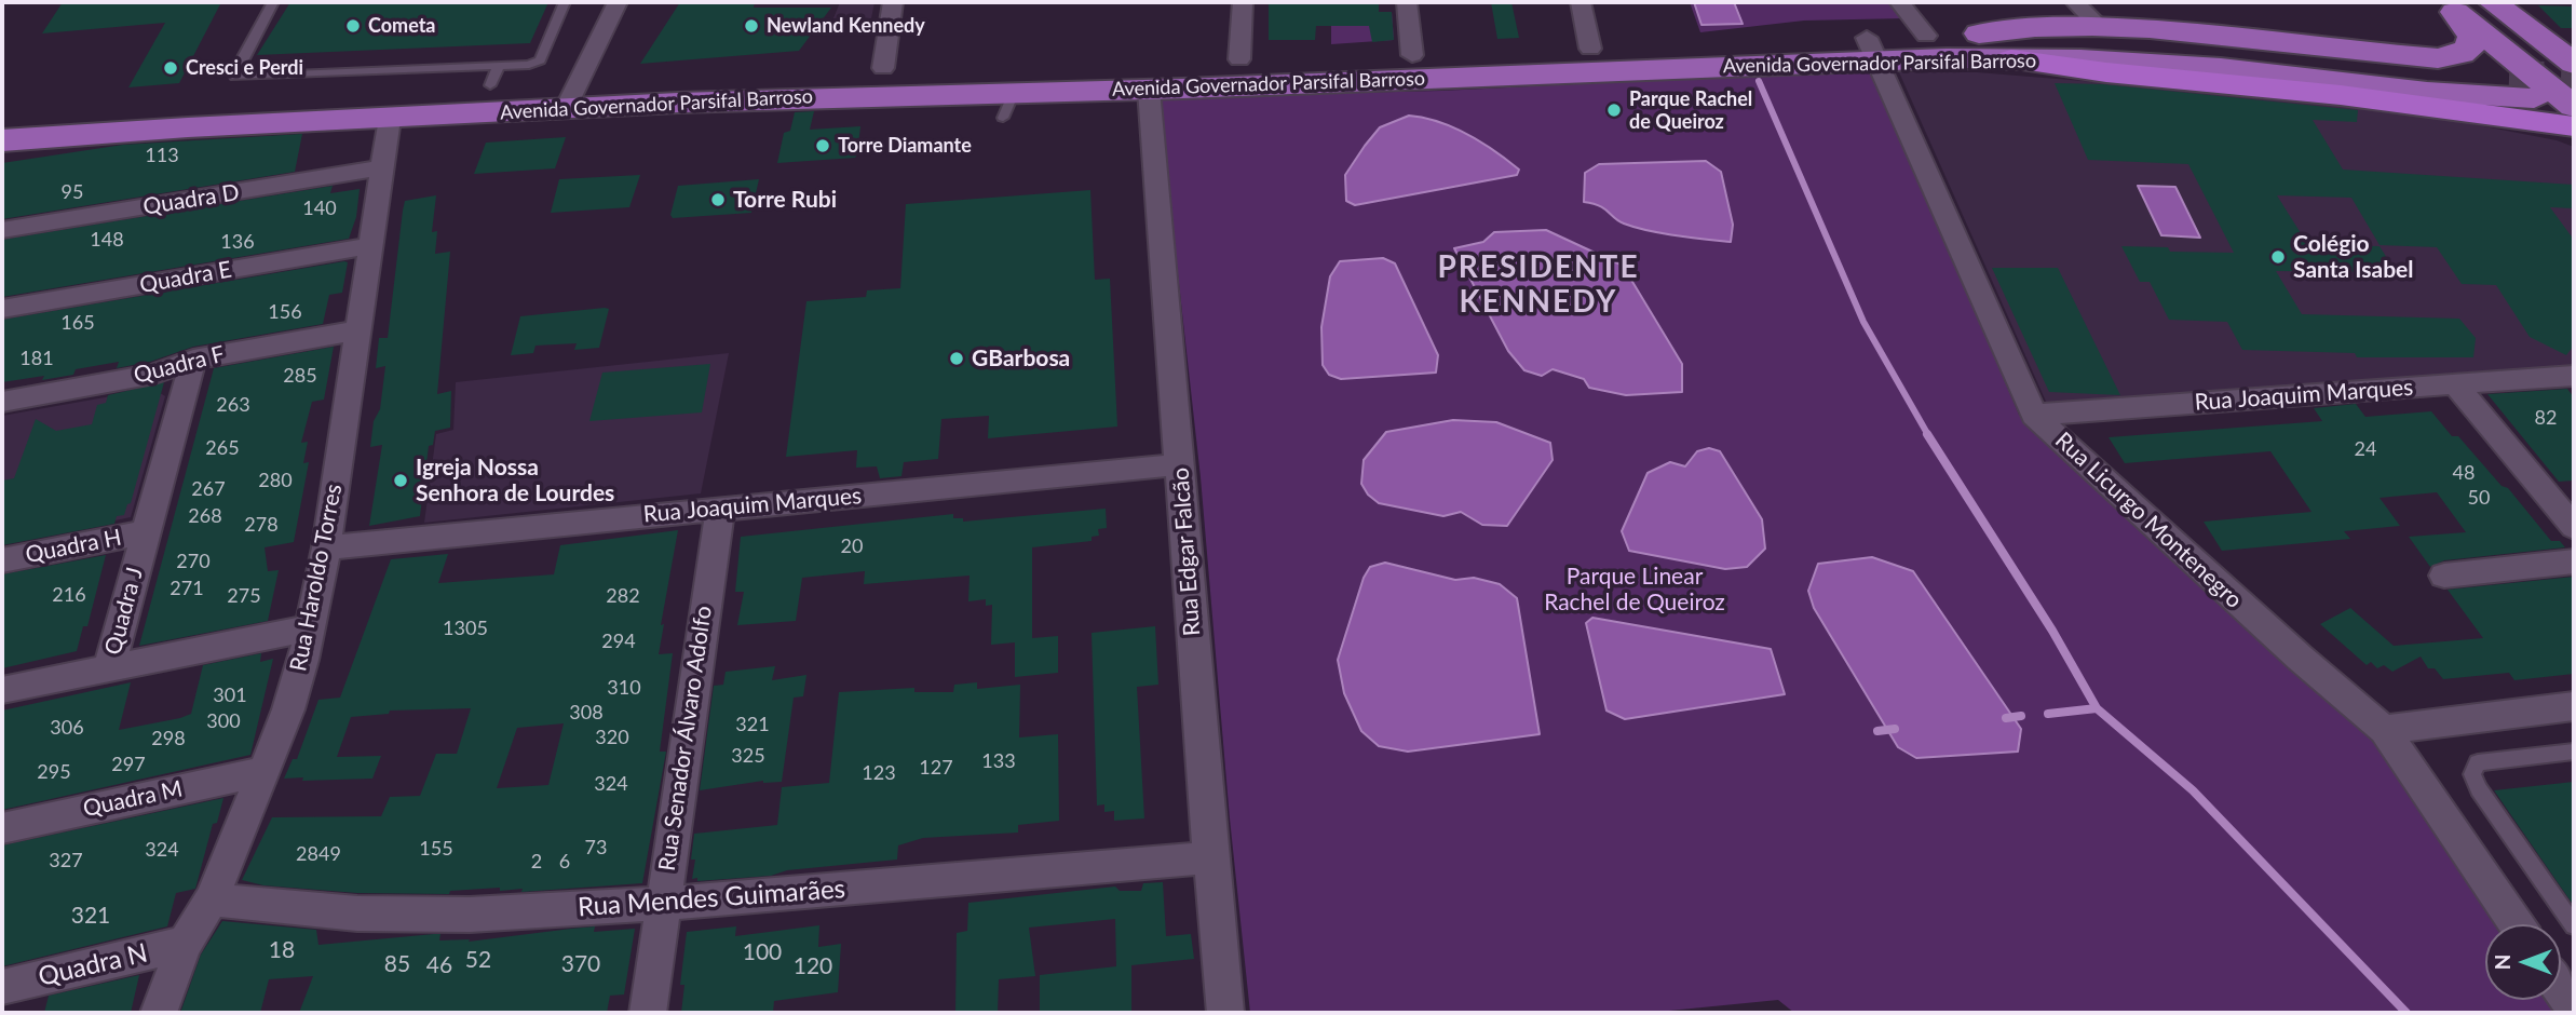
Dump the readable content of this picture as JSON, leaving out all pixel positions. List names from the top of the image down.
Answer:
{
  "streets": {
    "main road": ["Avenida Governador Parsifal Barroso"],
    "street": [
      "Quadra D",
      "Quadra E",
      "Quadra F",
      "Rua Joaquim Marques",
      "Rua Licurgo Montenegro",
      "Quadra H",
      "Rua Edgar Falcão",
      "Rua Haroldo Torres",
      "Quadra J",
      "Rua Senador Álvaro Adolfo",
      "Quadra M",
      "Rua Mendes Guimarães",
      "Quadra N"
    ]
  },
  "crossings": [
    ["Avenida Governador Parsifal Barroso", "Rua Licurgo Montenegro"],
    ["Avenida Governador Parsifal Barroso", "Rua Edgar Falcão"],
    ["Avenida Governador Parsifal Barroso", "Rua Haroldo Torres"],
    ["Quadra D", "Rua Haroldo Torres"],
    ["Quadra E", "Rua Haroldo Torres"],
    ["Quadra F", "Rua Haroldo Torres"],
    ["Quadra F", "Quadra J"],
    ["Rua Joaquim Marques", "Rua Licurgo Montenegro"],
    ["Rua Joaquim Marques", "Rua Edgar Falcão"],
    ["Rua Joaquim Marques", "Rua Haroldo Torres"],
    ["Rua Joaquim Marques", "Rua Senador Álvaro Adolfo"],
    ["Quadra H", "Quadra J"],
    ["Rua Edgar Falcão", "Rua Mendes Guimarães"],
    ["Rua Haroldo Torres", "Quadra J"],
    ["Rua Haroldo Torres", "Quadra M"],
    ["Rua Haroldo Torres", "Rua Mendes Guimarães"],
    ["Rua Haroldo Torres", "Quadra N"],
    ["Rua Senador Álvaro Adolfo", "Rua Mendes Guimarães"]
  ],
  "districts": ["PRESIDENTE KENNEDY"],
  "parks": ["Parque Linear Rachel de Queiroz"],
  "places": [
    "Cometa",
    "Newland Kennedy",
    "Cresci e Perdi",
    "Parque Rachel de Queiroz",
    "Torre Diamante",
    "Torre Rubi",
    "Colégio Santa Isabel",
    "GBarbosa",
    "Igreja Nossa Senhora de Lourdes"
  ],
  "house_numbers": [
    "113",
    "95",
    "140",
    "148",
    "136",
    "156",
    "165",
    "181",
    "285",
    "263",
    "82",
    "265",
    "24",
    "48",
    "280",
    "267",
    "50",
    "268",
    "278",
    "20",
    "270",
    "271",
    "216",
    "275",
    "282",
    "1305",
    "294",
    "310",
    "301",
    "308",
    "300",
    "321",
    "306",
    "320",
    "298",
    "325",
    "133",
    "297",
    "127",
    "295",
    "123",
    "324",
    "73",
    "155",
    "324",
    "2849",
    "327",
    "2",
    "6",
    "321",
    "18",
    "100",
    "52",
    "85",
    "370",
    "46",
    "120"
  ],
  "north": "left"
}
